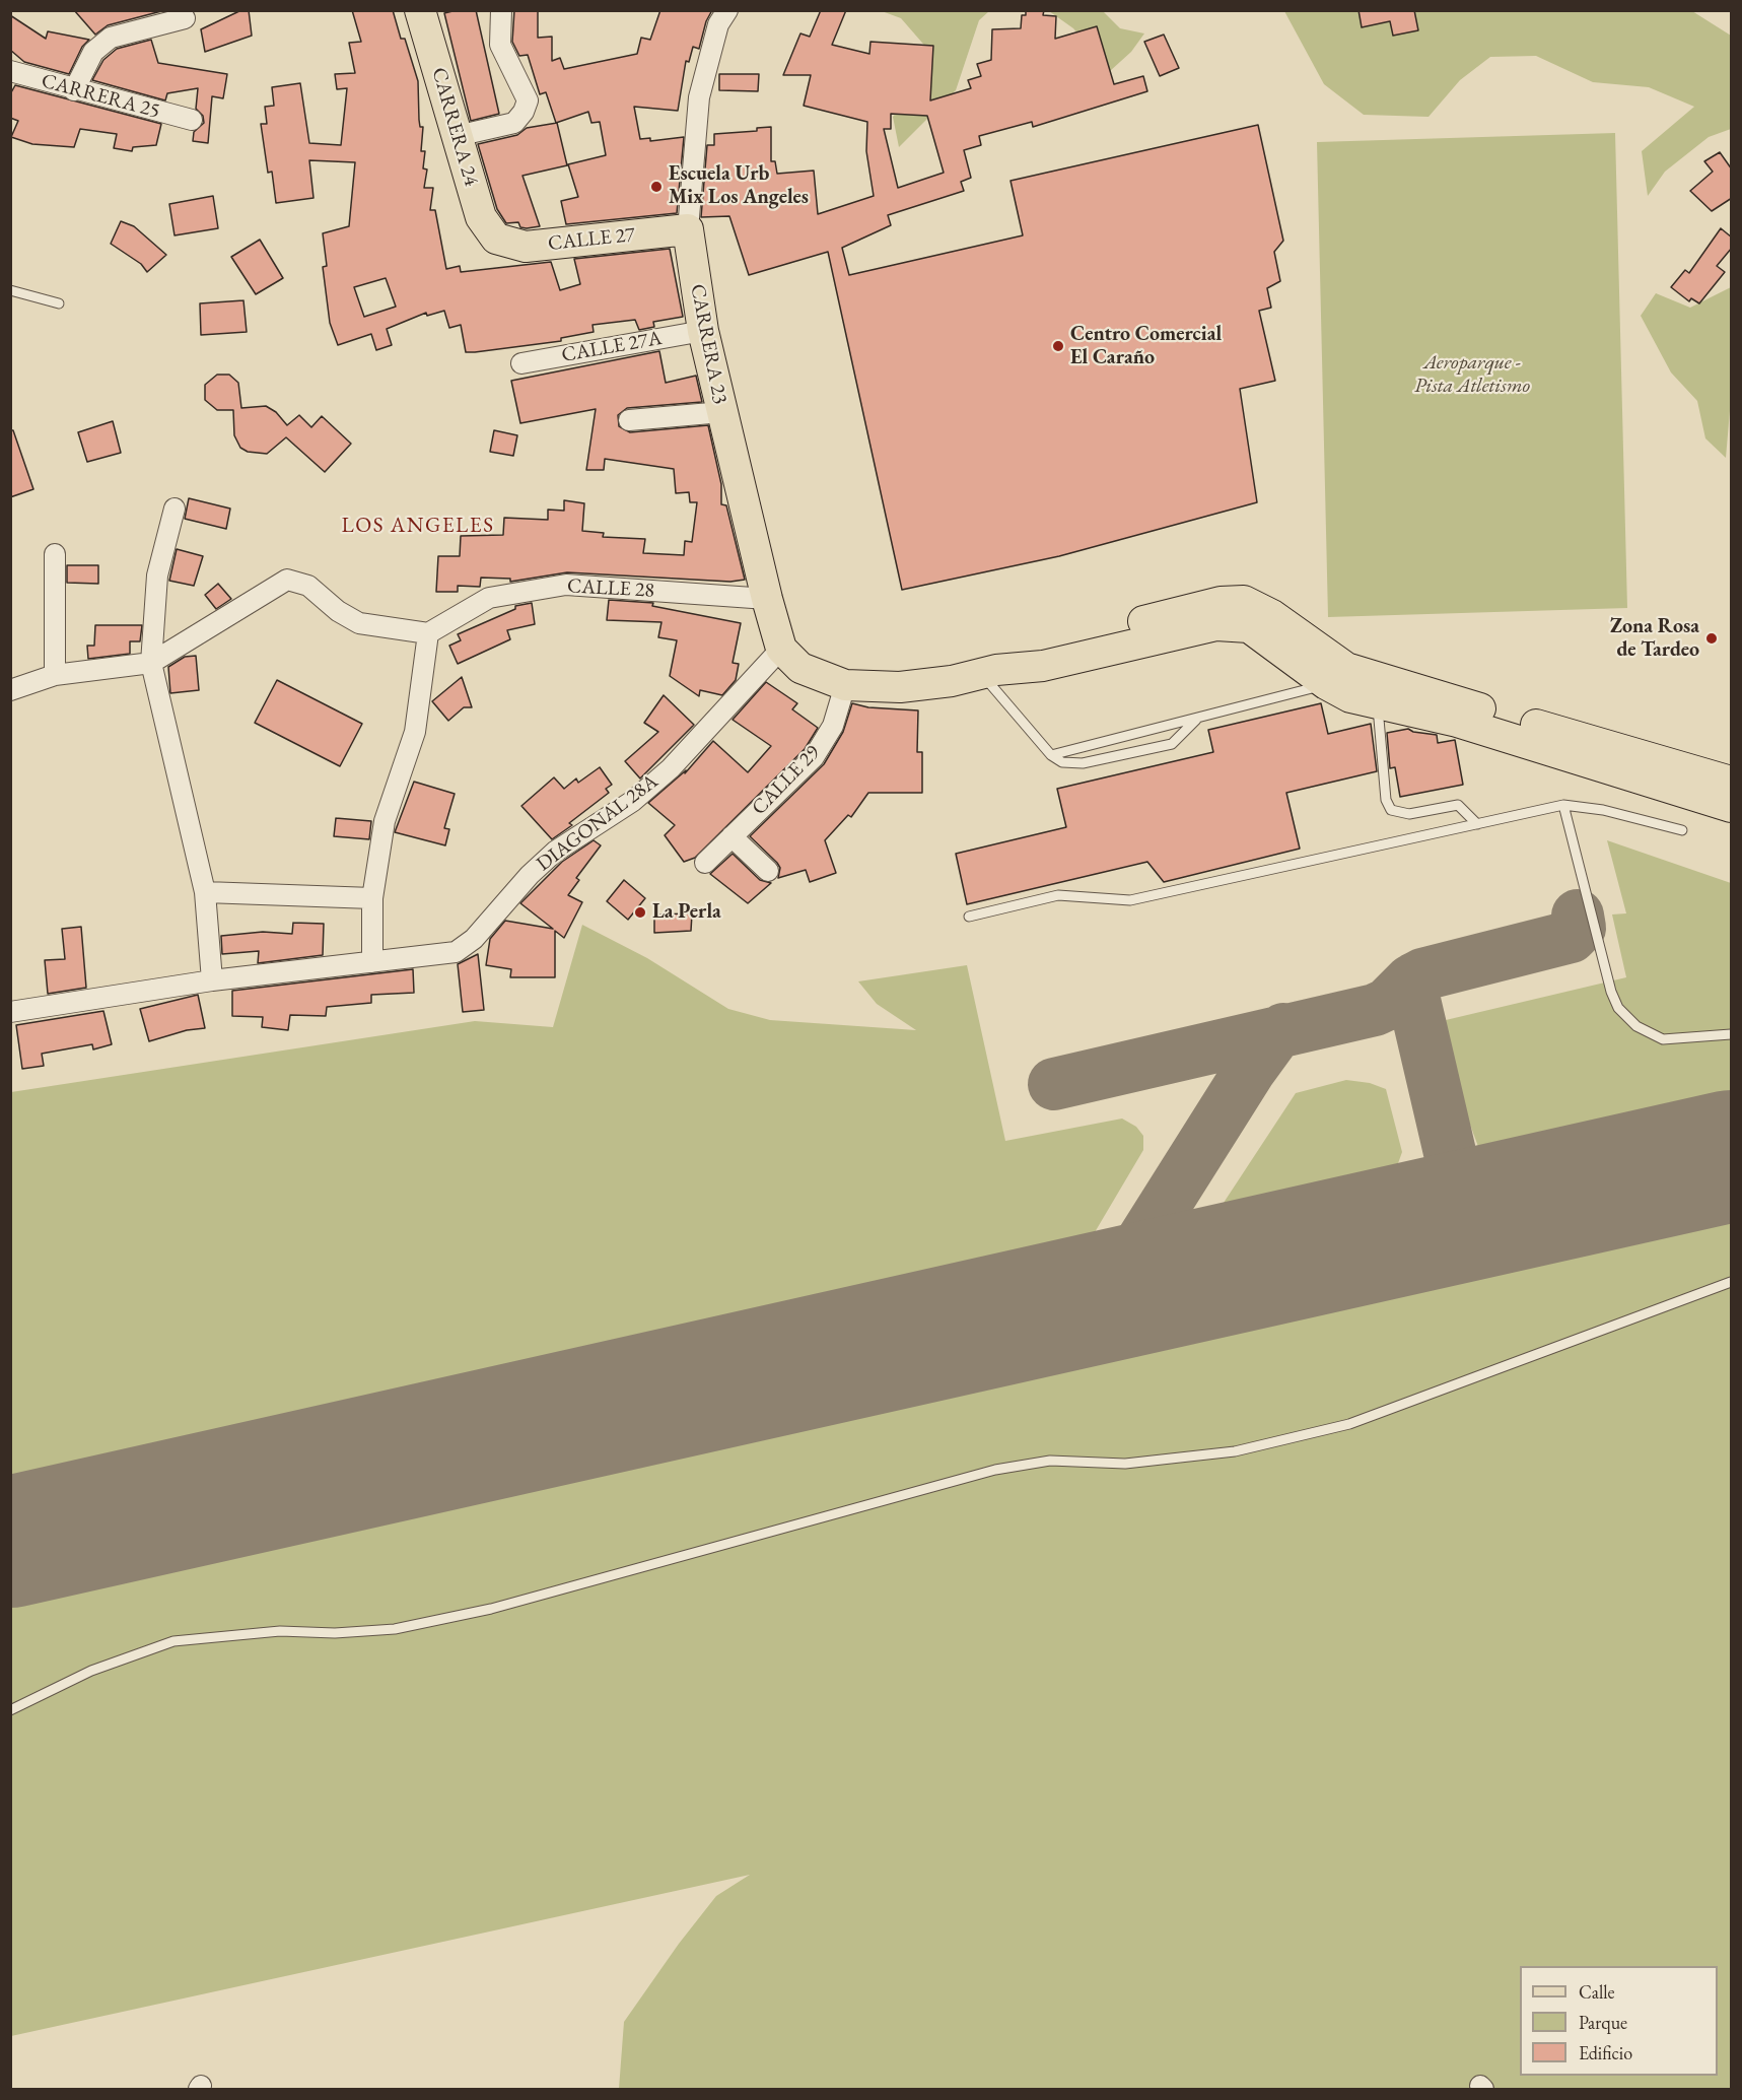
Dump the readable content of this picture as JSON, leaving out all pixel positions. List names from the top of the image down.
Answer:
{
  "streets": {
    "main road": ["CARRERA 24", "CALLE 27", "CARRERA 23"],
    "street": [
      "CARRERA 25",
      "CALLE 27A",
      "CALLE 28",
      "CALLE 29",
      "DIAGONAL 28A"
    ]
  },
  "crossings": [
    ["CARRERA 24", "CALLE 27"],
    ["CALLE 27", "CARRERA 23"],
    ["CARRERA 23", "CALLE 27A"],
    ["CARRERA 23", "CALLE 28"],
    ["CARRERA 23", "DIAGONAL 28A"]
  ],
  "districts": ["LOS ANGELES"],
  "parks": ["Aeroparque - Pista Atletismo"],
  "places": [
    "Escuela Urb Mix Los Angeles",
    "Centro Comercial El Caraño",
    "Zona Rosa de Tardeo",
    "La Perla"
  ],
  "legend": ["Calle", "Parque", "Edificio"]
}
